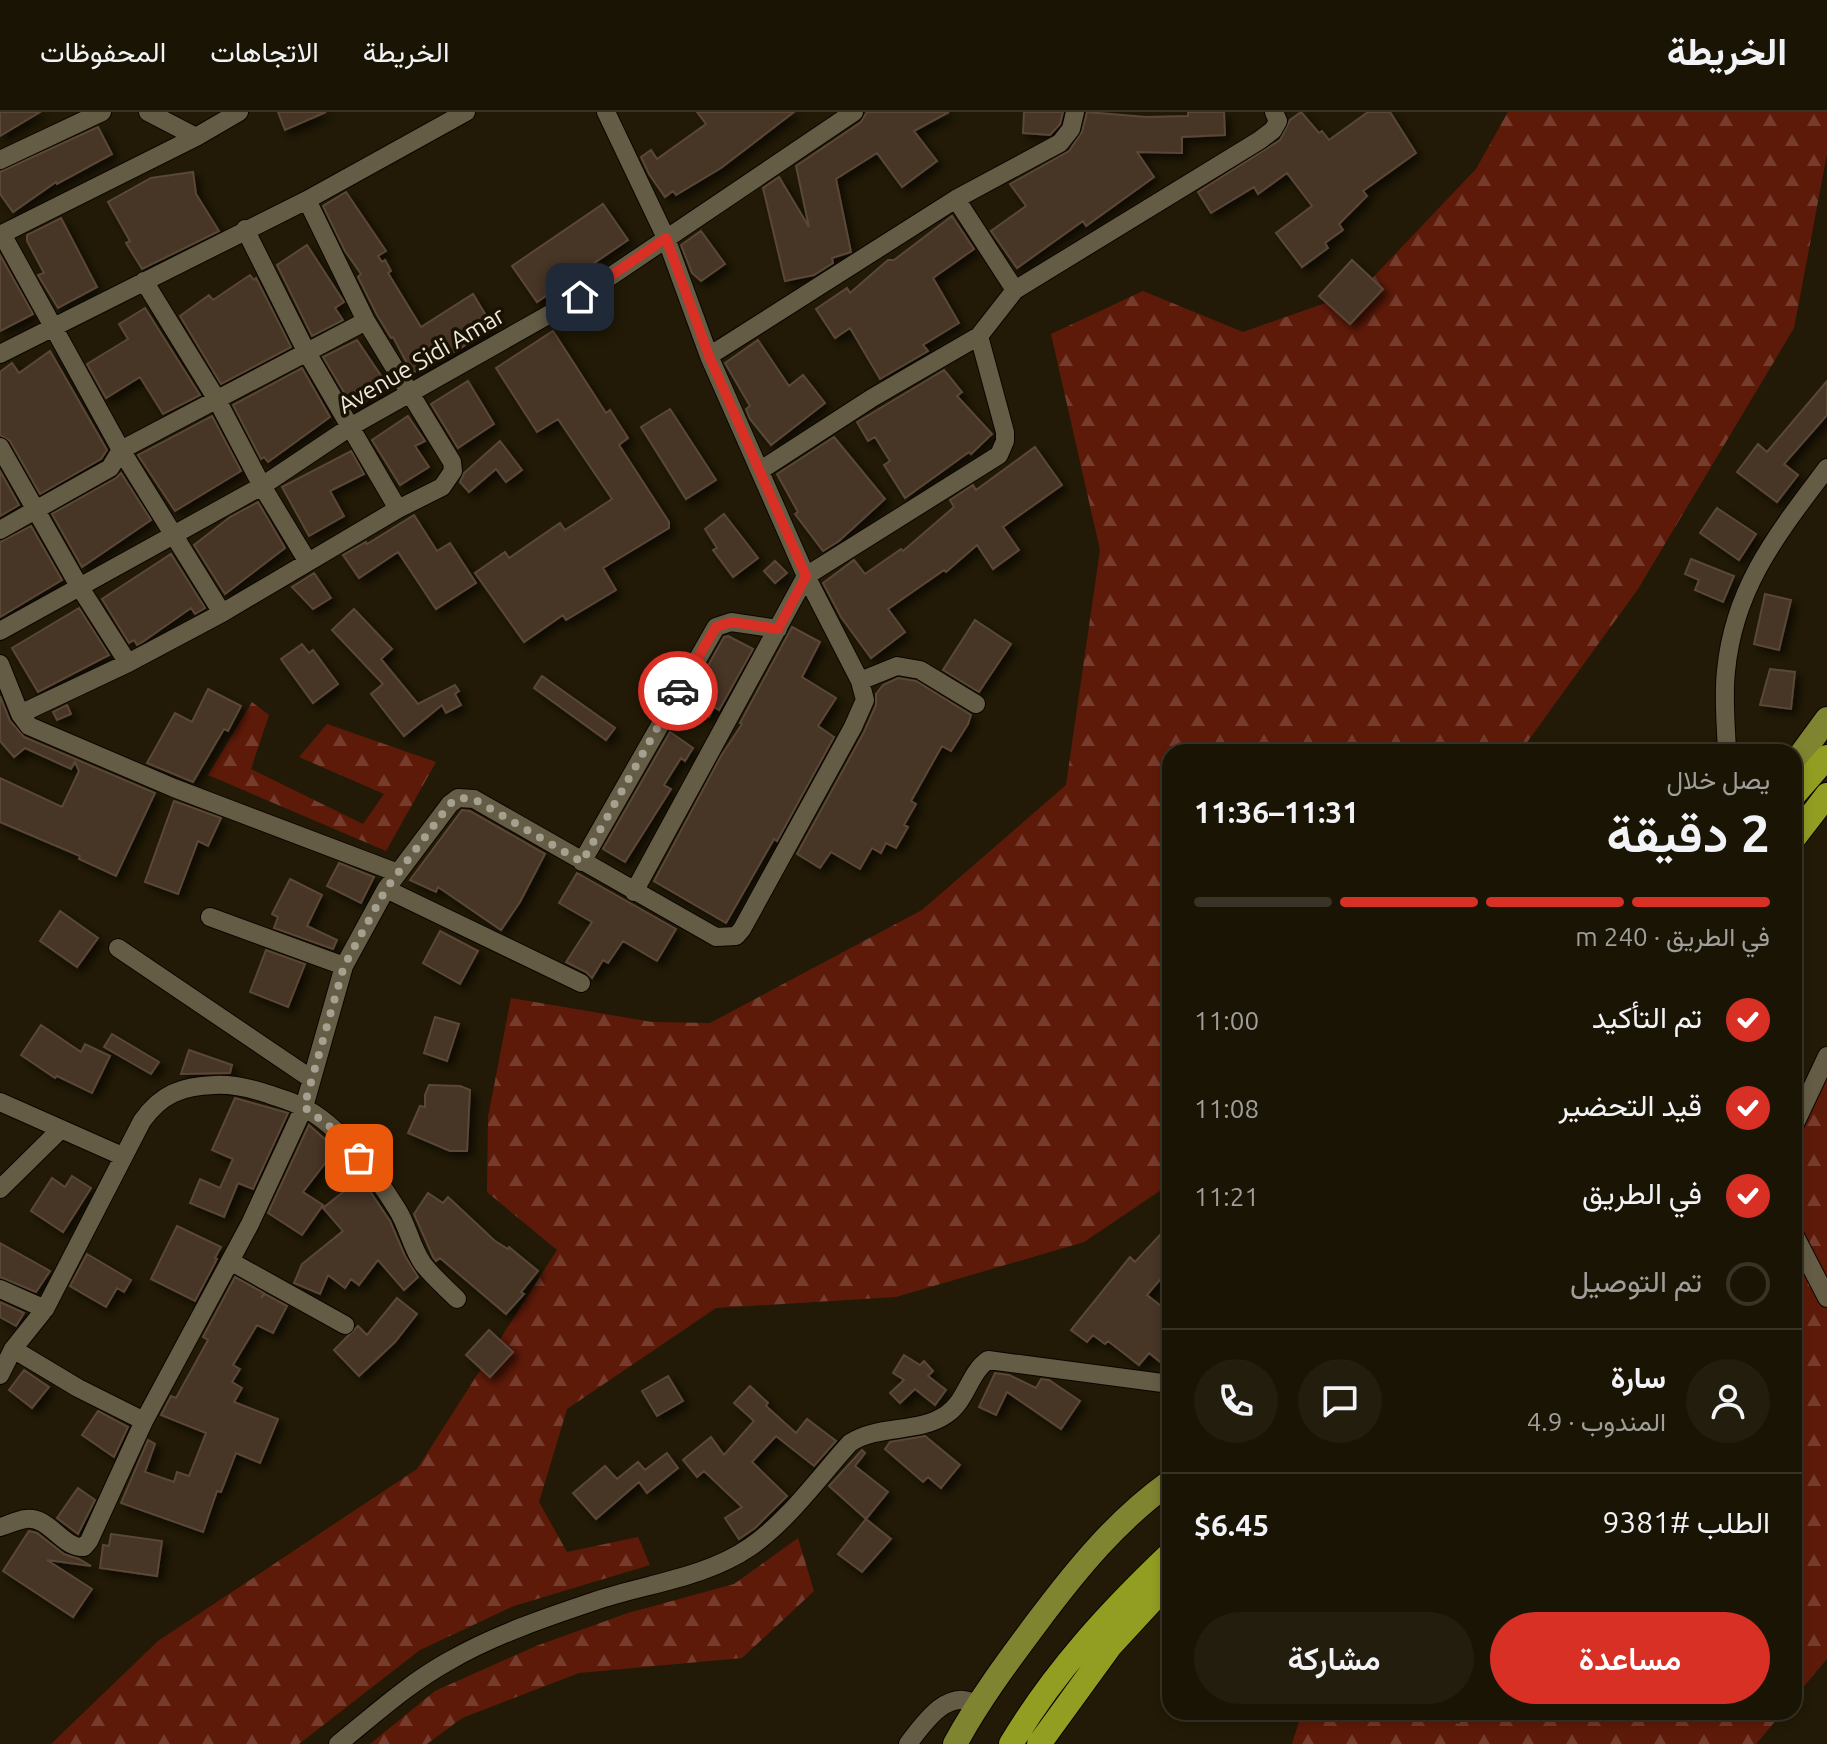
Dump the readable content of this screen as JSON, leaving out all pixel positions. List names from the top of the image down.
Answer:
{
  "streets": {
    "street": ["Avenue Sidi Amar"]
  },
  "page": {
    "header": "الخريطة",
    "nav": ["الخريطة", "الاتجاهات", "المحفوظات"],
    "heading": ["2 دقيقة", "يصل خلال", "11:31–11:36"],
    "panel": [
      "سارة",
      "المندوب · 4.9",
      "الطلب #9381",
      "$6.45"
    ],
    "bar": "في الطريق · 240 m",
    "list": [
      ["تم التأكيد", "11:00"],
      ["قيد التحضير", "11:08"],
      ["في الطريق", "11:21"],
      "تم التوصيل"
    ],
    "buttons": ["مساعدة", "مشاركة"]
  }
}
